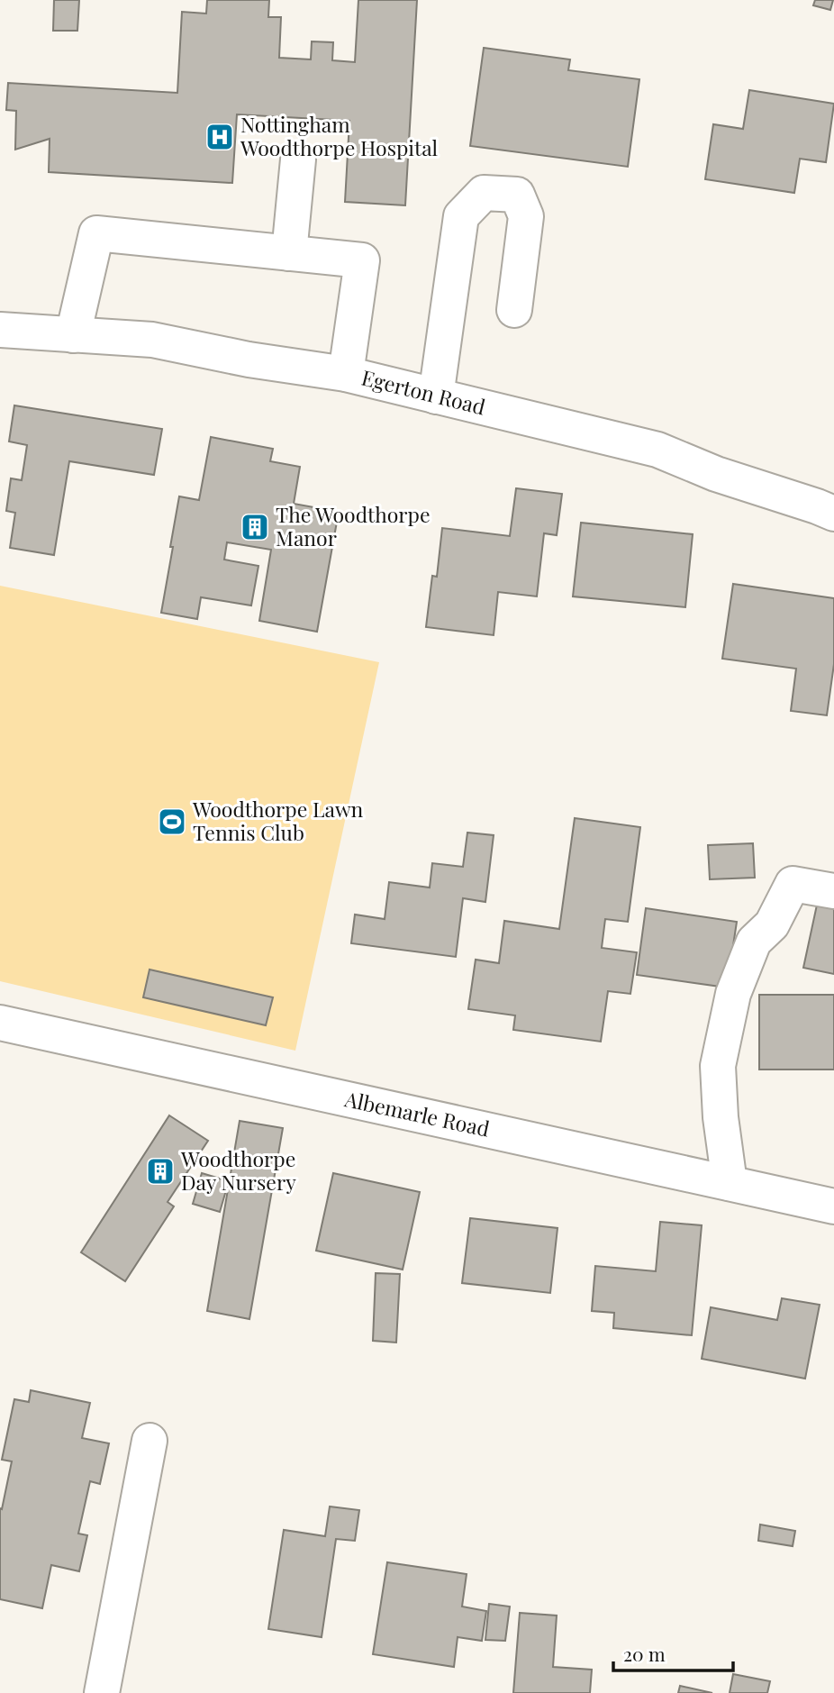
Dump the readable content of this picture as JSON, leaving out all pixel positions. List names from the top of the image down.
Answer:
{
  "streets": {
    "street": ["Egerton Road", "Albemarle Road"]
  },
  "places": {
    "hospital": ["Nottingham Woodthorpe Hospital"],
    "building": ["The Woodthorpe Manor", "Woodthorpe Day Nursery"],
    "sports": ["Woodthorpe Lawn Tennis Club"]
  },
  "scale_bar": "20 m"
}
